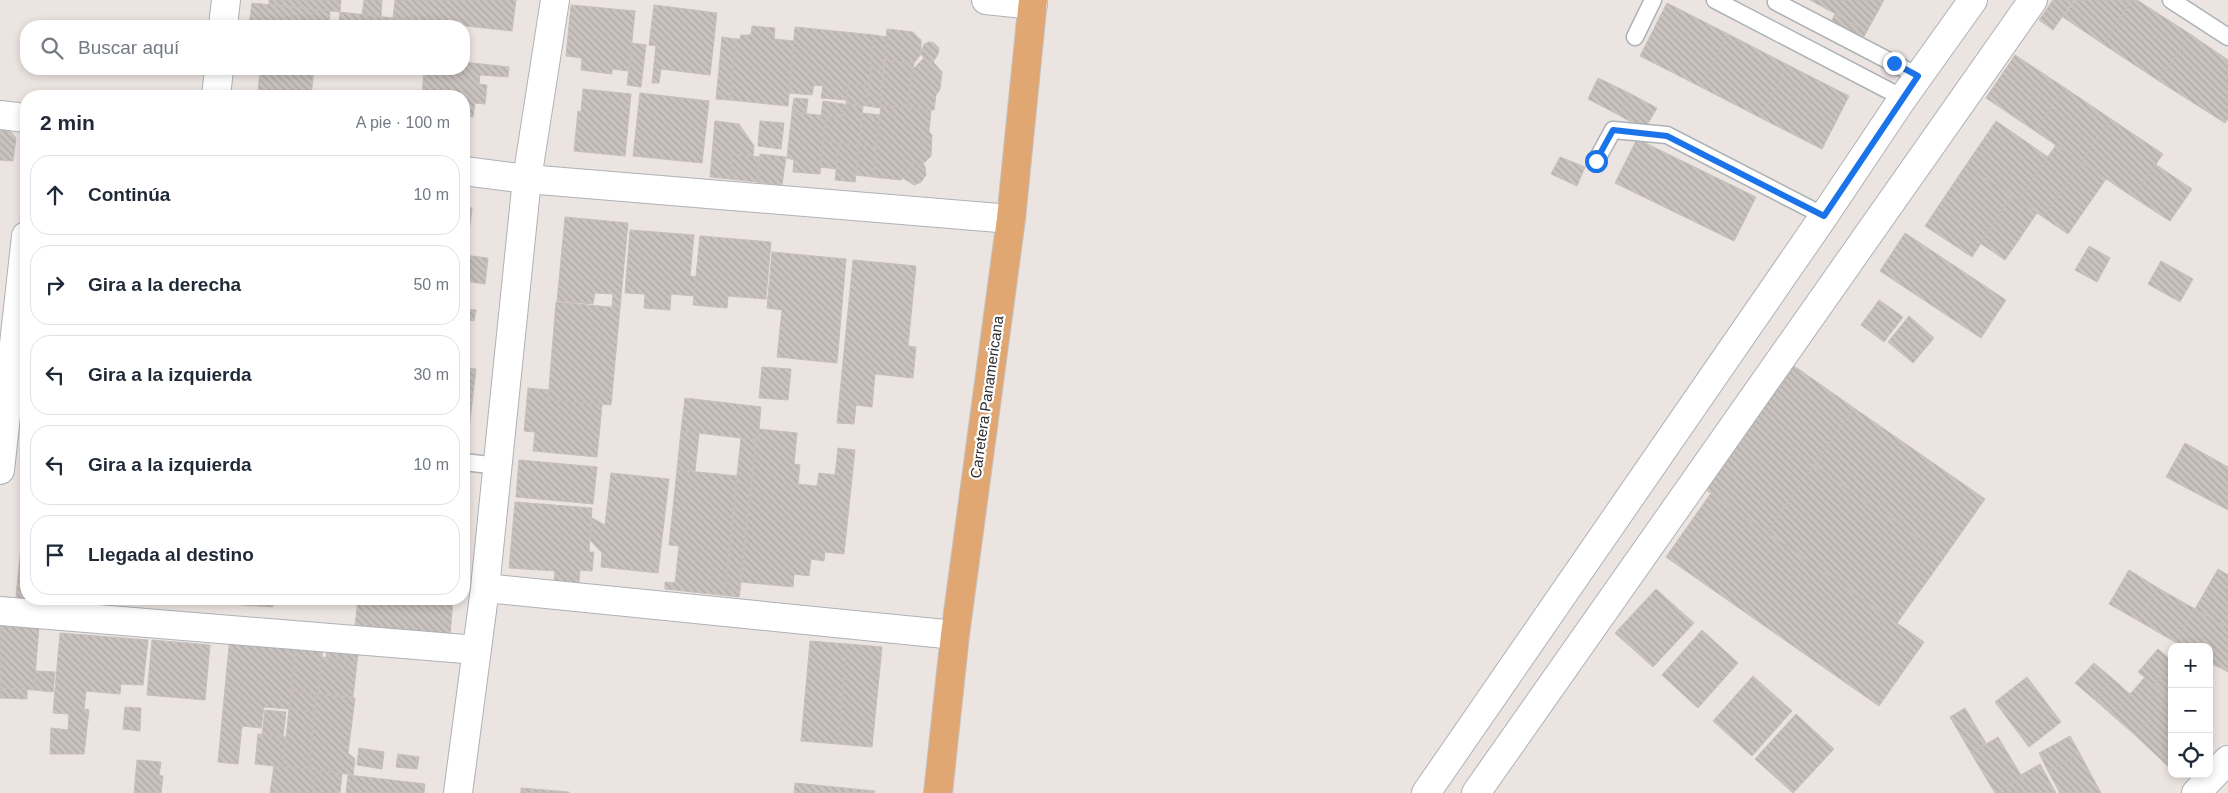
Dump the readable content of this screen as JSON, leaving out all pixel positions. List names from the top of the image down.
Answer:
{
  "streets": {
    "main road": ["Carretera Panamericana"]
  },
  "page": {
    "search": "Buscar aquí",
    "heading": ["2 min", "A pie · 100 m"],
    "list": [
      ["Continúa", "10 m"],
      ["Gira a la derecha", "50 m"],
      ["Gira a la izquierda", "30 m"],
      ["Gira a la izquierda", "10 m"],
      "Llegada al destino"
    ],
    "map_buttons": ["+", "−"]
  }
}
